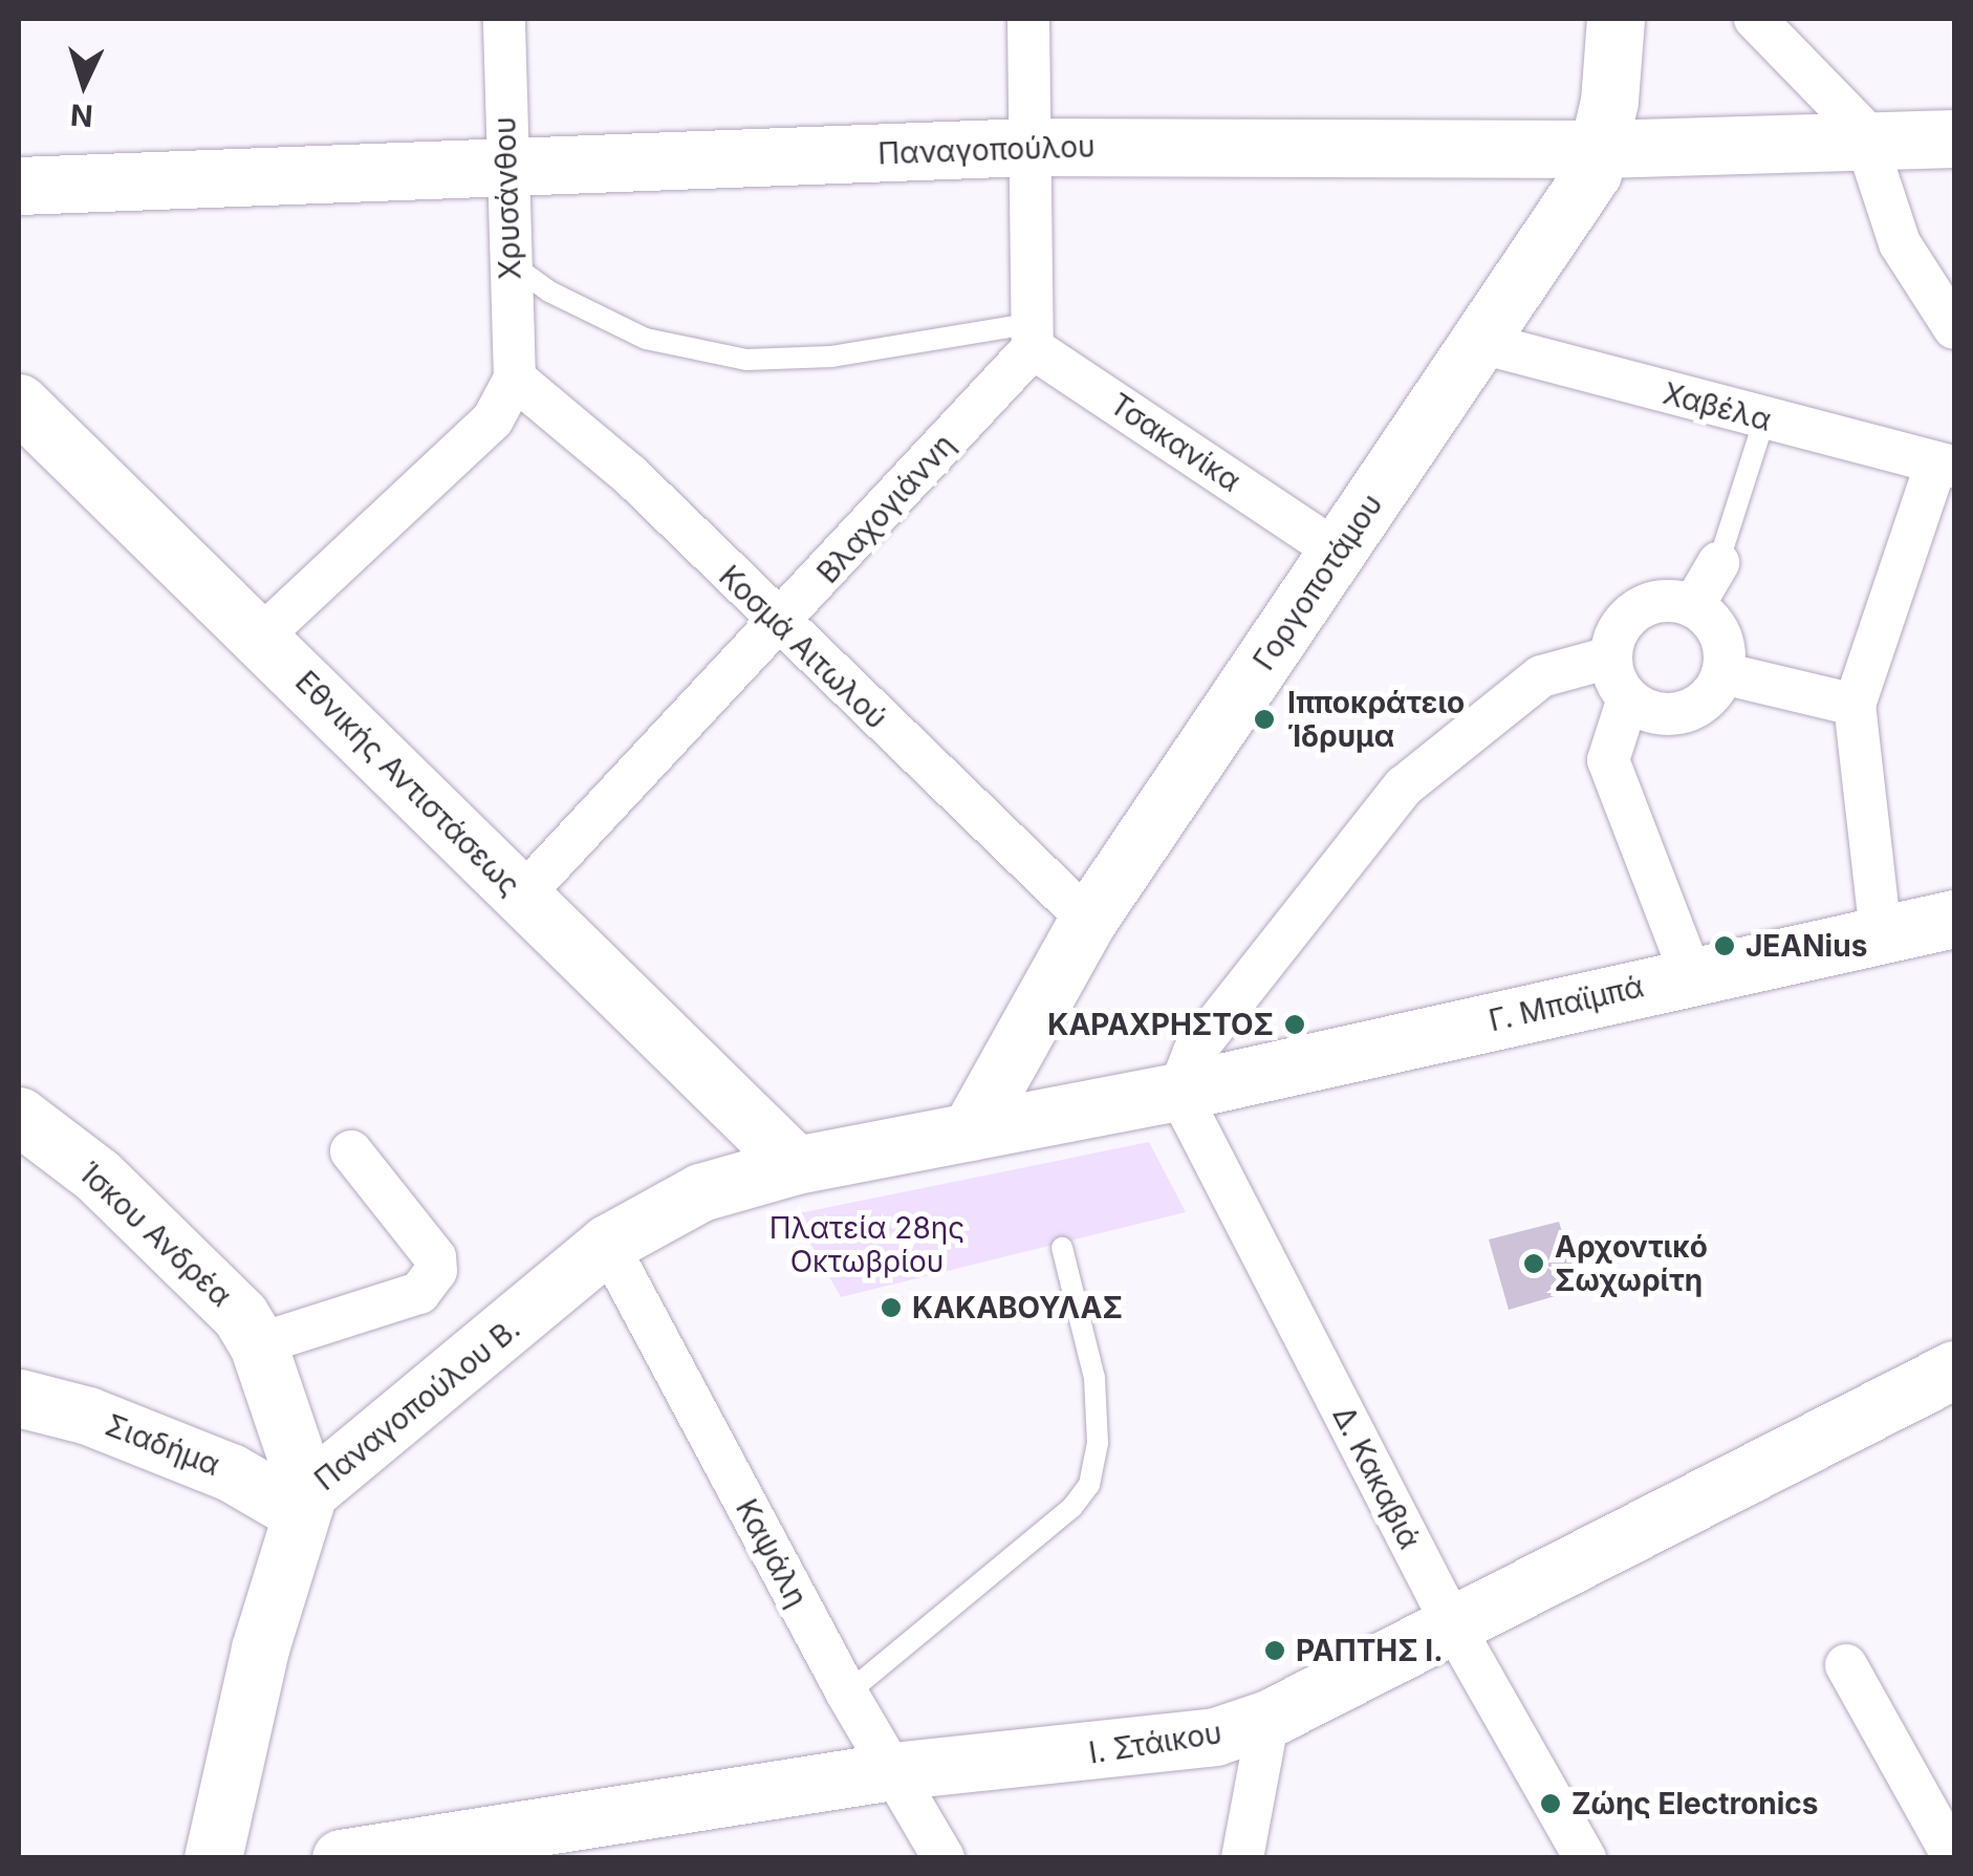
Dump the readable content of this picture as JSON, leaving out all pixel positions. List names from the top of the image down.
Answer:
{
  "streets": {
    "street": [
      "Παναγοπούλου",
      "Χρυσάνθου",
      "Χαβέλα",
      "Τσακανίκα",
      "Βλαχογιάννη",
      "Γοργοποτάμου",
      "Κοσμά Αιτωλού",
      "Εθνικής Αντιστάσεως",
      "Γ. Μπαϊμπά",
      "Ίσκου Ανδρέα",
      "Παναγοπούλου Β.",
      "Σιαδήμα",
      "Δ. Κακαβιά",
      "Καψάλη",
      "Ι. Στάικου"
    ]
  },
  "crossings": [
    ["Παναγοπούλου", "Χρυσάνθου"],
    ["Παναγοπούλου", "Γοργοποτάμου"],
    ["Χρυσάνθου", "Κοσμά Αιτωλού"],
    ["Χαβέλα", "Γοργοποτάμου"],
    ["Τσακανίκα", "Βλαχογιάννη"],
    ["Τσακανίκα", "Γοργοποτάμου"],
    ["Βλαχογιάννη", "Κοσμά Αιτωλού"],
    ["Βλαχογιάννη", "Εθνικής Αντιστάσεως"],
    ["Γοργοποτάμου", "Κοσμά Αιτωλού"],
    ["Εθνικής Αντιστάσεως", "Παναγοπούλου Β."],
    ["Γ. Μπαϊμπά", "Δ. Κακαβιά"],
    ["Ίσκου Ανδρέα", "Παναγοπούλου Β."],
    ["Ίσκου Ανδρέα", "Σιαδήμα"],
    ["Παναγοπούλου Β.", "Σιαδήμα"],
    ["Παναγοπούλου Β.", "Καψάλη"],
    ["Δ. Κακαβιά", "Ι. Στάικου"],
    ["Καψάλη", "Ι. Στάικου"]
  ],
  "parks": ["Πλατεία 28ης Οκτωβρίου"],
  "places": [
    "Ιπποκράτειο Ίδρυμα",
    "JEANius",
    "ΚΑΡΑΧΡΗΣΤΟΣ",
    "Αρχοντικό Σωχωρίτη",
    "ΚΑΚΑΒΟΥΛΑΣ",
    "ΡΑΠΤΗΣ Ι.",
    "Ζώης Electronics"
  ],
  "north": "bottom"
}
